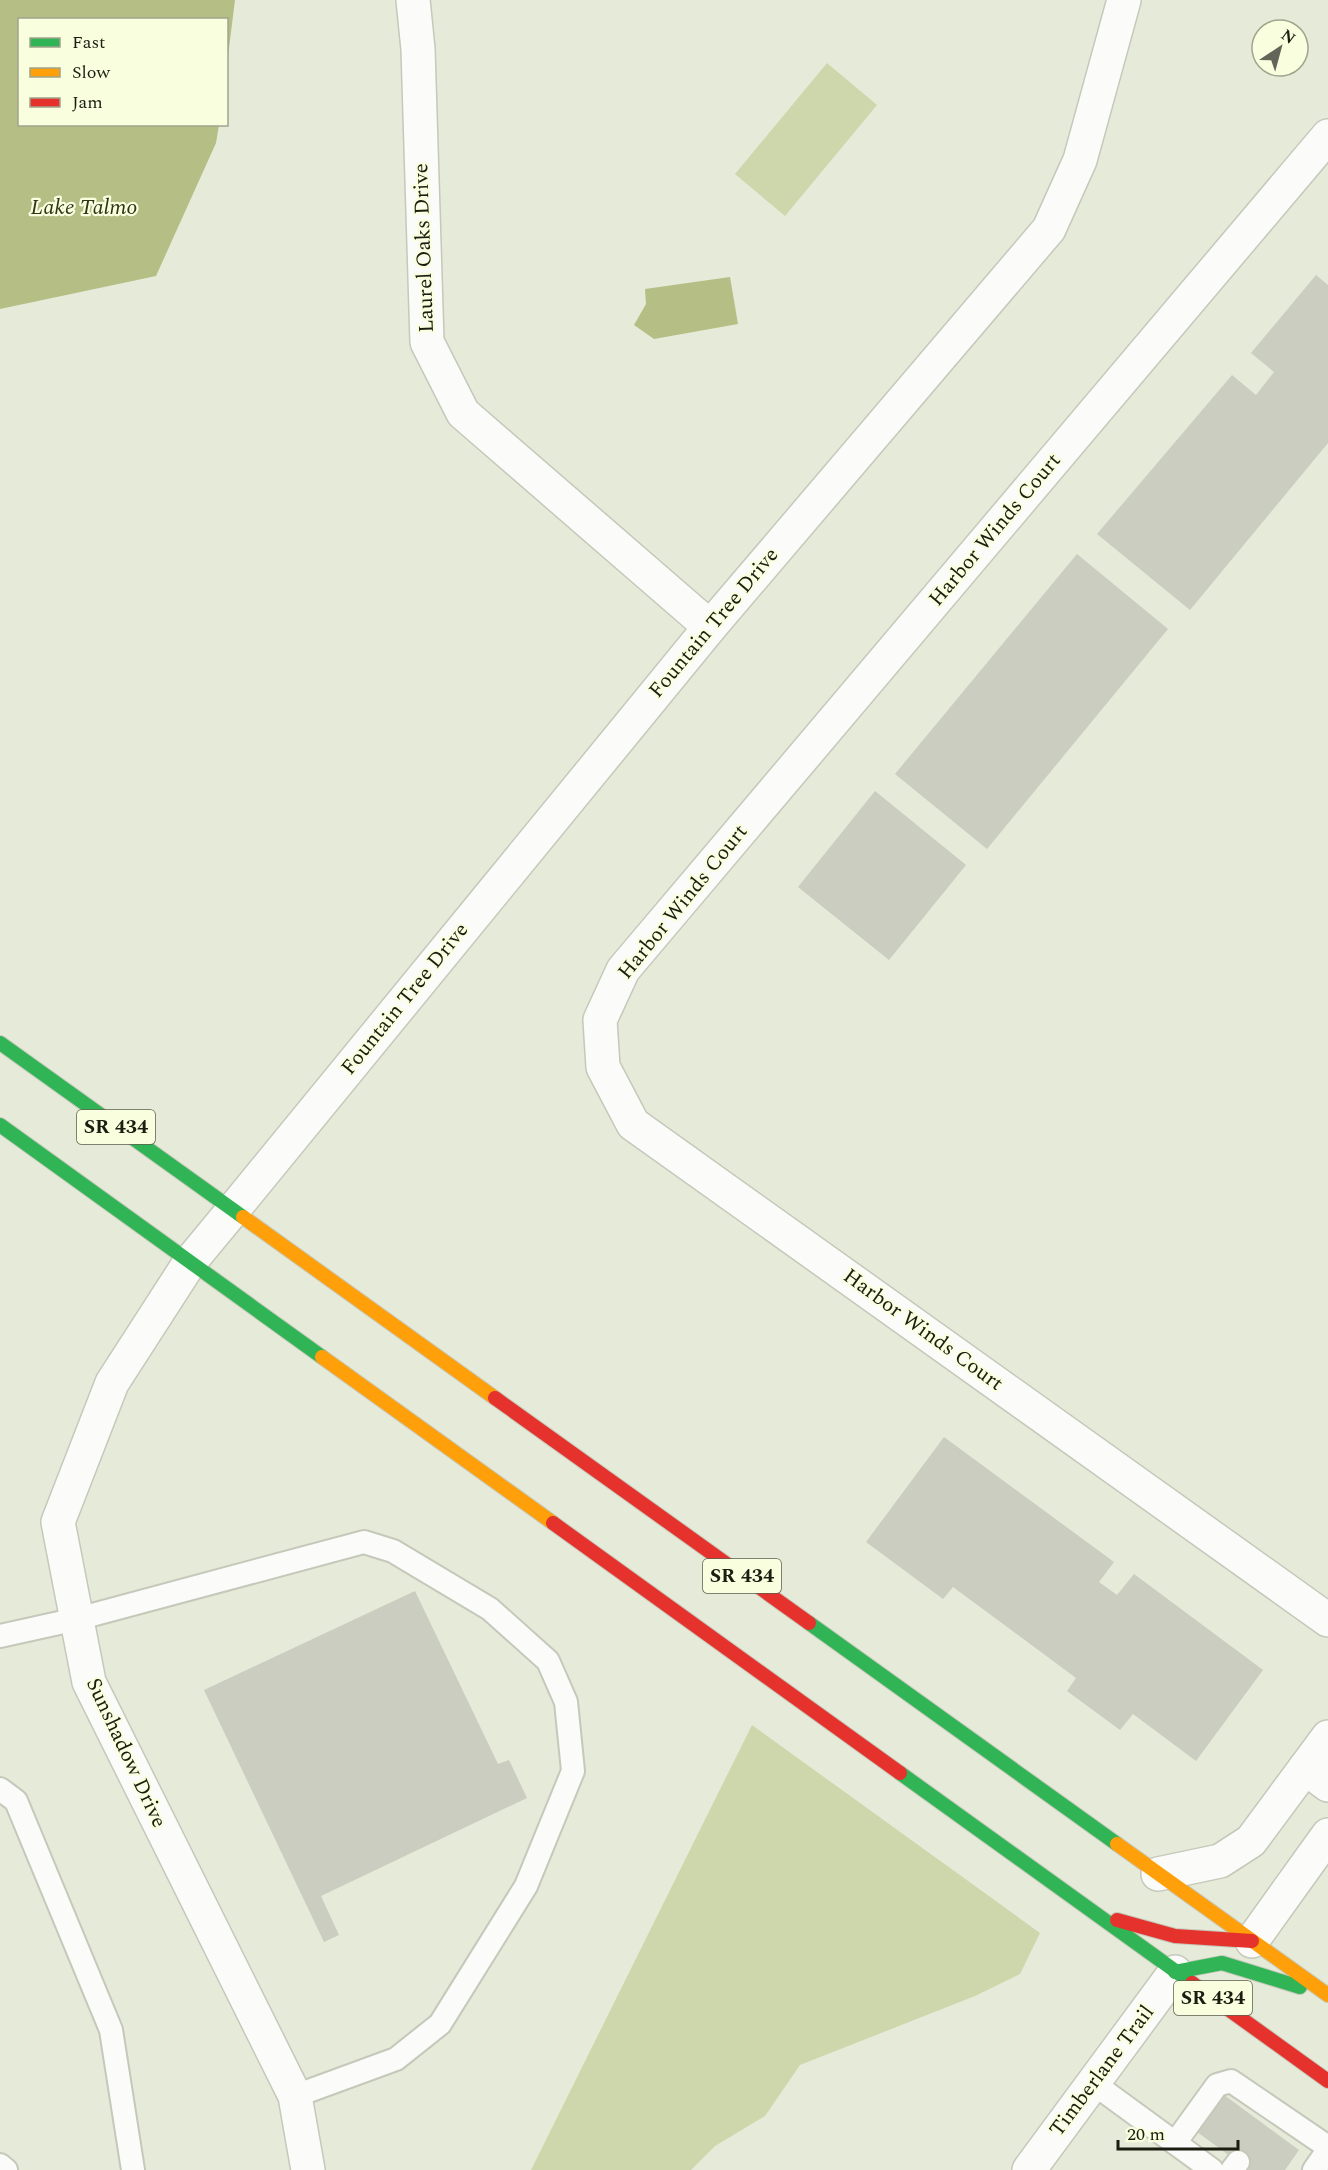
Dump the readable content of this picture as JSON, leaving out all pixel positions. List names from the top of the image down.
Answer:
{
  "streets": {
    "main road": ["SR 434"],
    "street": [
      "Laurel Oaks Drive",
      "Harbor Winds Court",
      "Fountain Tree Drive",
      "Sunshadow Drive",
      "Timberlane Trail"
    ]
  },
  "crossings": [
    ["Laurel Oaks Drive", "Fountain Tree Drive"],
    ["Fountain Tree Drive", "SR 434"],
    ["Fountain Tree Drive", "Sunshadow Drive"],
    ["SR 434", "Sunshadow Drive"],
    ["SR 434", "Timberlane Trail"]
  ],
  "water": ["Lake Talmo"],
  "legend": ["Fast", "Slow", "Jam"],
  "scale_bar": "20 m",
  "north": "top right"
}
